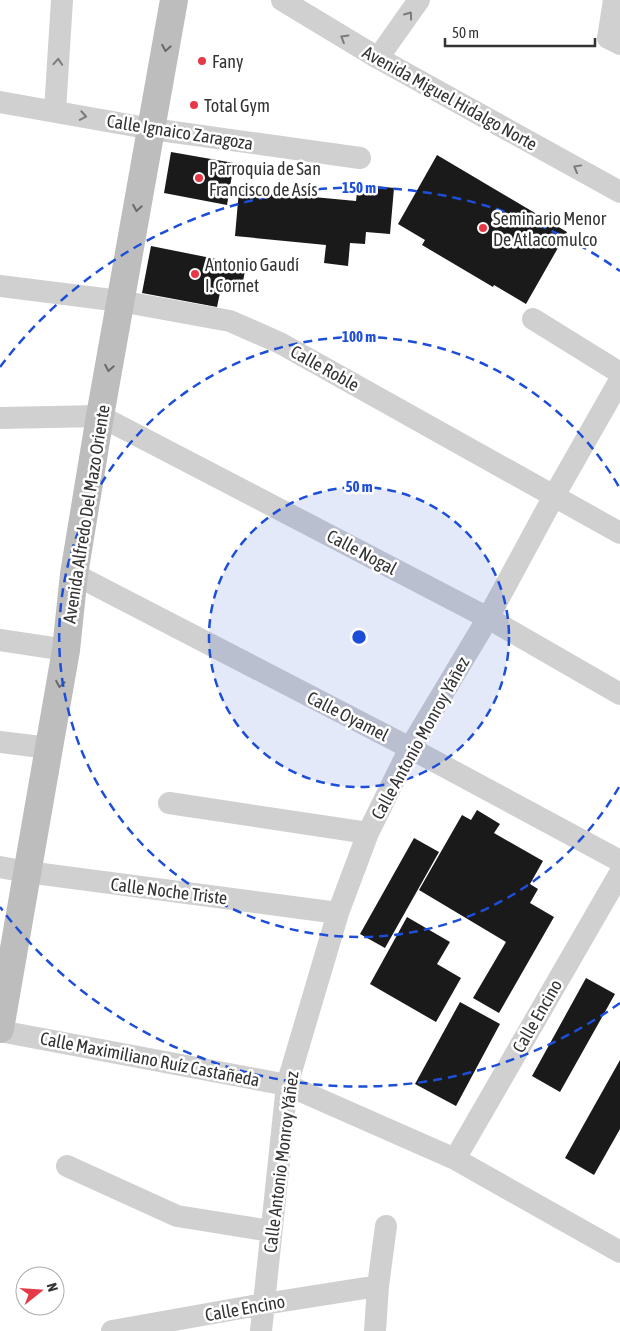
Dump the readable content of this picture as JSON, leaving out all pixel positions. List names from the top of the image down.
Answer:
{
  "streets": {
    "street": [
      "Avenida Miguel Hidalgo Norte",
      "Calle Ignaico Zaragoza",
      "Calle Roble",
      "Avenida Alfredo Del Mazo Oriente",
      "Calle Nogal",
      "Calle Oyamel",
      "Calle Antonio Monroy Yáñez",
      "Calle Noche Triste",
      "Calle Encino",
      "Calle Maximiliano Ruíz Castañeda"
    ]
  },
  "crossings": [
    ["Calle Ignaico Zaragoza", "Avenida Alfredo Del Mazo Oriente"],
    ["Calle Roble", "Avenida Alfredo Del Mazo Oriente"],
    ["Calle Roble", "Calle Antonio Monroy Yáñez"],
    ["Avenida Alfredo Del Mazo Oriente", "Calle Nogal"],
    ["Avenida Alfredo Del Mazo Oriente", "Calle Oyamel"],
    ["Avenida Alfredo Del Mazo Oriente", "Calle Noche Triste"],
    ["Avenida Alfredo Del Mazo Oriente", "Calle Maximiliano Ruíz Castañeda"],
    ["Calle Nogal", "Calle Antonio Monroy Yáñez"],
    ["Calle Oyamel", "Calle Antonio Monroy Yáñez"],
    ["Calle Antonio Monroy Yáñez", "Calle Noche Triste"],
    ["Calle Antonio Monroy Yáñez", "Calle Encino"],
    ["Calle Antonio Monroy Yáñez", "Calle Maximiliano Ruíz Castañeda"],
    ["Calle Encino", "Calle Maximiliano Ruíz Castañeda"]
  ],
  "one_way": ["Avenida Miguel Hidalgo Norte", "Avenida Alfredo Del Mazo Oriente"],
  "places": [
    "Fany",
    "Total Gym",
    "Parroquia de San Francisco de Asís",
    "Seminario Menor De Atlacomulco",
    "Antonio Gaudí I. Cornet"
  ],
  "scale_bar": "50 m",
  "north": "right",
  "rings": ["150 m", "100 m", "50 m"]
}
